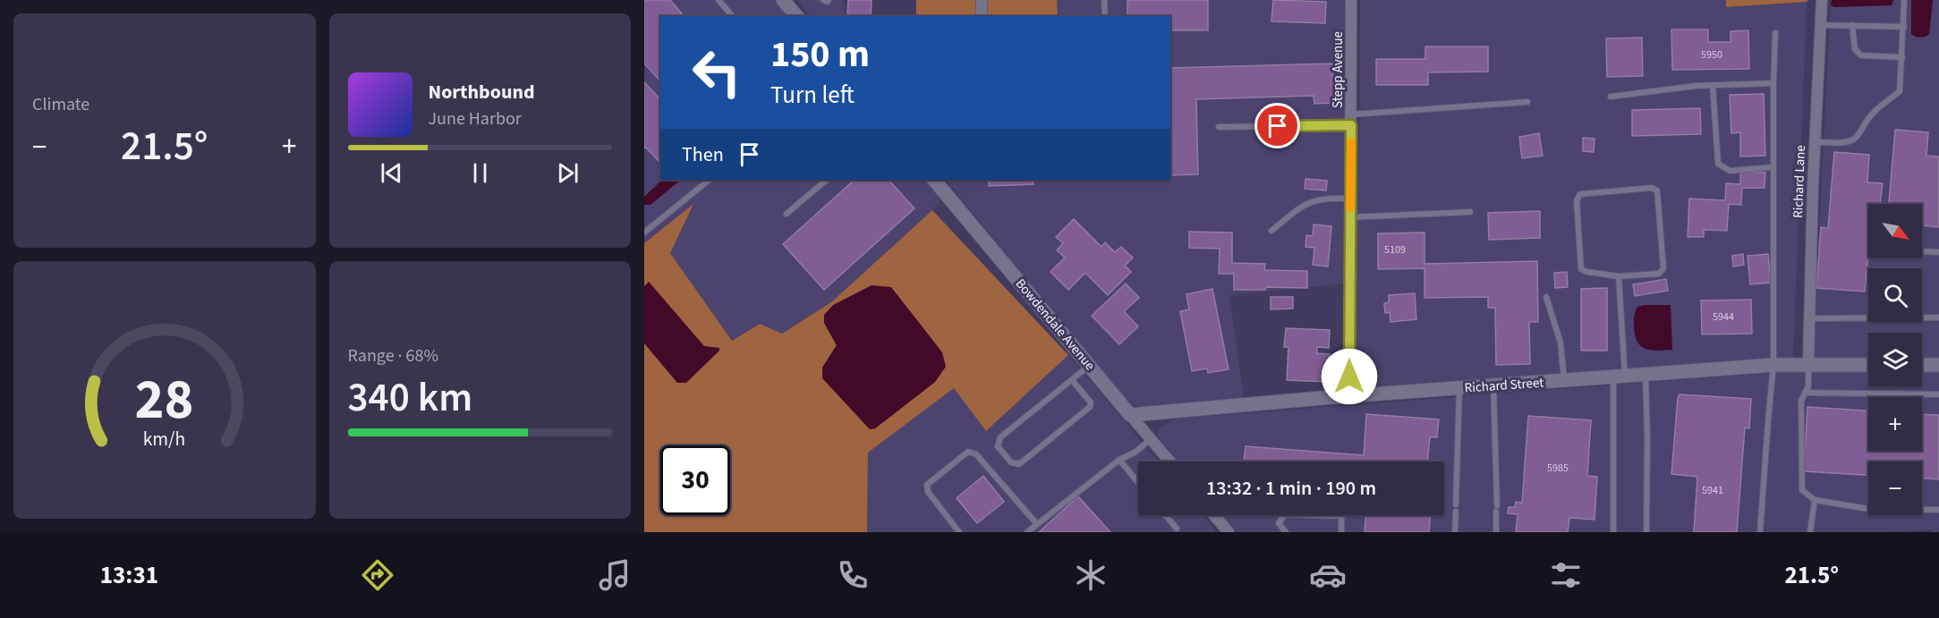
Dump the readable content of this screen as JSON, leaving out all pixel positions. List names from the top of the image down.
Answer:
{
  "streets": {
    "street": [
      "Stepp Avenue",
      "Richard Lane",
      "Bowdendale Avenue",
      "Richard Street"
    ]
  },
  "crossings": [
    ["Stepp Avenue", "Richard Street"],
    ["Richard Lane", "Richard Street"],
    ["Bowdendale Avenue", "Richard Street"]
  ],
  "house_numbers": [
    "5950",
    "5109",
    "5944",
    "5985",
    "5941"
  ],
  "north": "bottom right",
  "page": {
    "tile": [
      "Climate",
      ["Range · 68%", "340 km"]
    ],
    "turn": ["150 m", "Turn left"],
    "song": ["Northbound", "June Harbor"],
    "heat": ["−", "21.5°", "+"],
    "then": "Then",
    "map_buttons": ["+", "−"],
    "limit": "30",
    "trip": "13:32 · 1 min · 190 m",
    "tabs": ["13:31", "21.5°"],
    "gauge": ["28", "km/h"]
  }
}
